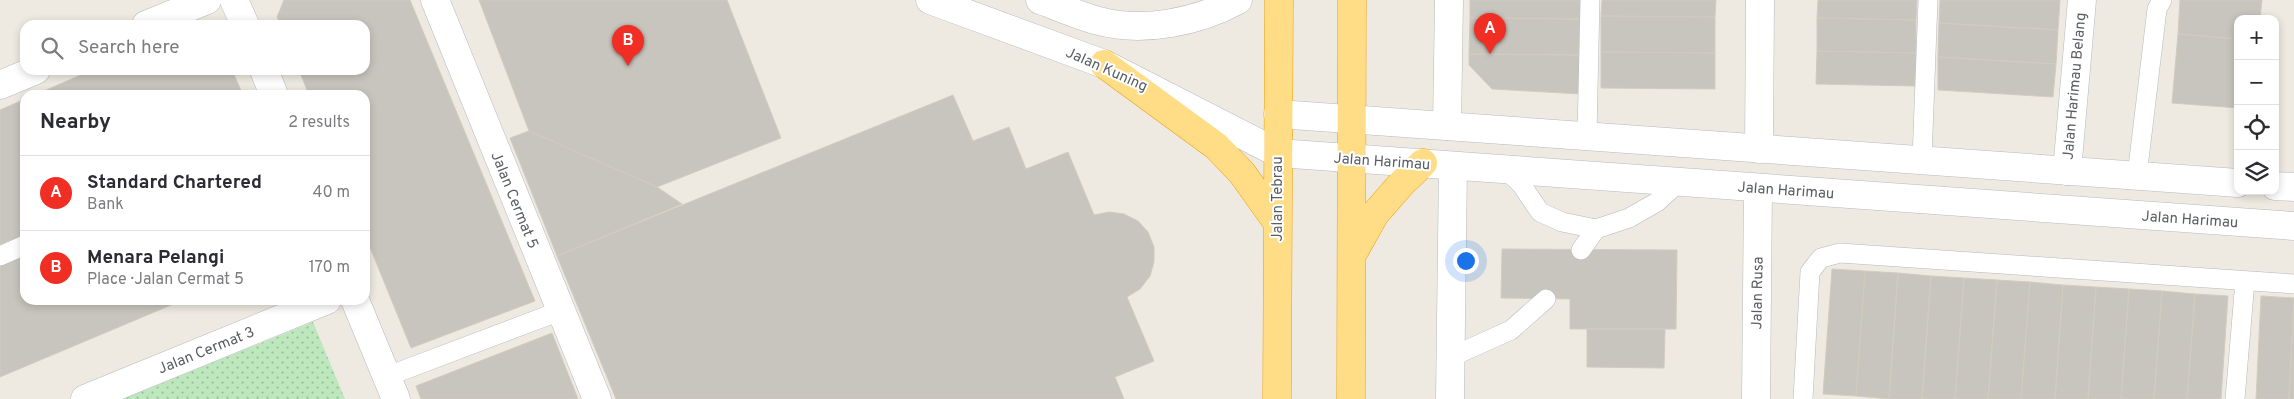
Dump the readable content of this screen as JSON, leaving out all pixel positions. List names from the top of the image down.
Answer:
{
  "streets": {
    "highway": ["Jalan Tebrau"],
    "street": [
      "Jalan Kuning",
      "Jalan Harimau Belang",
      "Jalan Harimau",
      "Jalan Cermat 5",
      "Jalan Rusa",
      "Jalan Cermat 3"
    ]
  },
  "crossings": [
    ["Jalan Kuning", "Jalan Harimau"],
    ["Jalan Kuning", "Jalan Tebrau"],
    ["Jalan Harimau", "Jalan Tebrau"],
    ["Jalan Harimau", "Jalan Rusa"]
  ],
  "page": {
    "pins": ["A", "B"],
    "map_buttons": ["+", "−"],
    "search": "Search here",
    "heading": ["Nearby", "2 results"],
    "list": [
      {
        "mark": "A",
        "name": "Standard Chartered",
        "note": "Bank",
        "value": "40 m"
      },
      {
        "mark": "B",
        "name": "Menara Pelangi",
        "note": "Place · Jalan Cermat 5",
        "value": "170 m"
      }
    ]
  }
}
